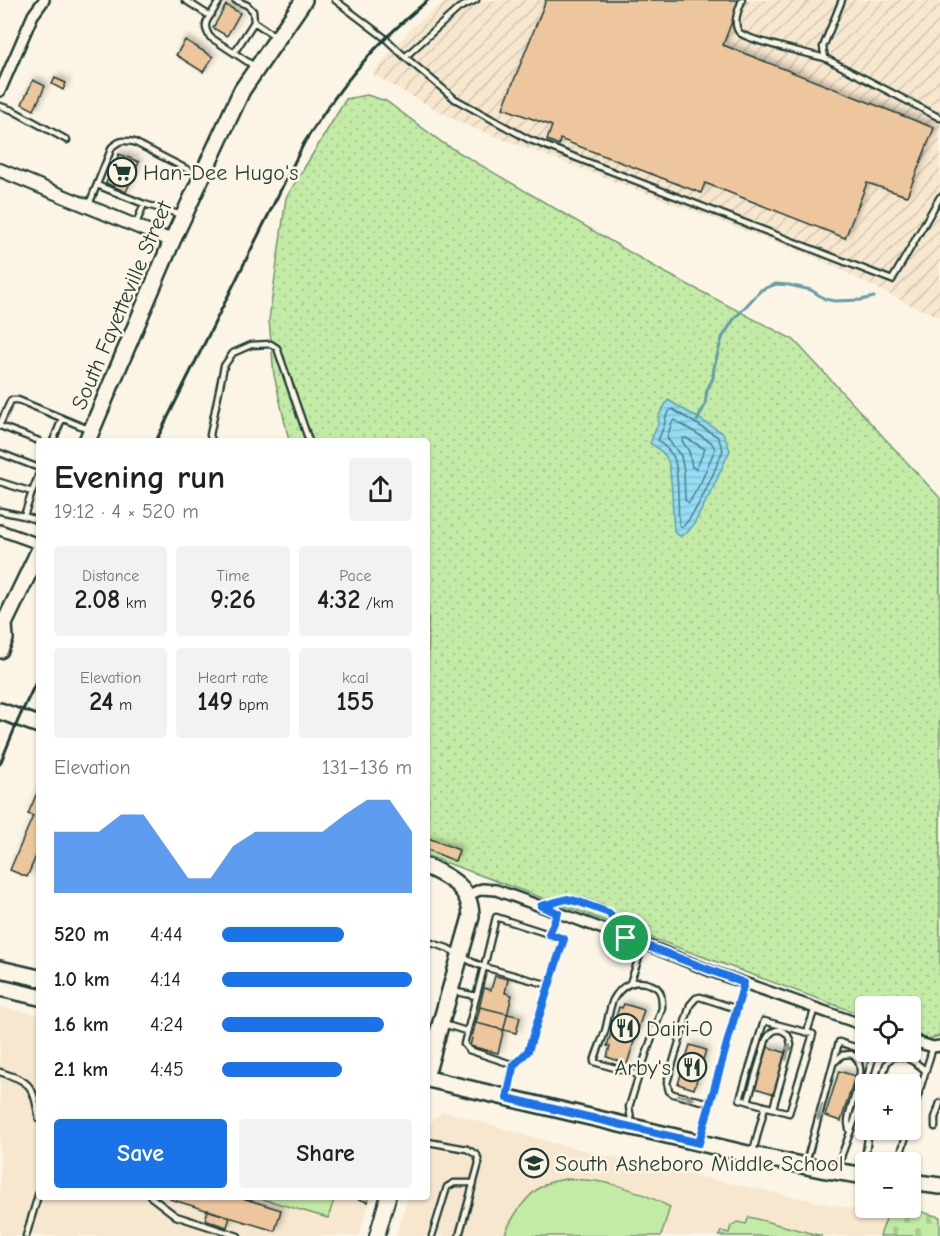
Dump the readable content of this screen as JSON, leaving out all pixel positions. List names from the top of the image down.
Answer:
{
  "streets": {
    "main road": ["South Fayetteville Street"]
  },
  "places": {
    "supermarket": ["Han-Dee Hugo's"],
    "restaurant": ["Dairi-O", "Arby's"],
    "school or university": ["South Asheboro Middle School"]
  },
  "page": {
    "heading": ["Evening run", "19:12 · 4 × 520 m"],
    "stats": [
      ["Distance", "2.08 km"],
      ["Time", "9:26"],
      ["Pace", "4:32 /km"],
      ["Elevation", "24 m"],
      ["Heart rate", "149 bpm"],
      ["kcal", "155"]
    ],
    "chart": ["Elevation", "131–136 m"],
    "list": [
      {
        "name": "520 m",
        "note": "4:44"
      },
      {
        "name": "1.0 km",
        "note": "4:14"
      },
      {
        "name": "1.6 km",
        "note": "4:24"
      },
      {
        "name": "2.1 km",
        "note": "4:45"
      }
    ],
    "map_buttons": ["+", "−"],
    "buttons": ["Save", "Share"]
  }
}
